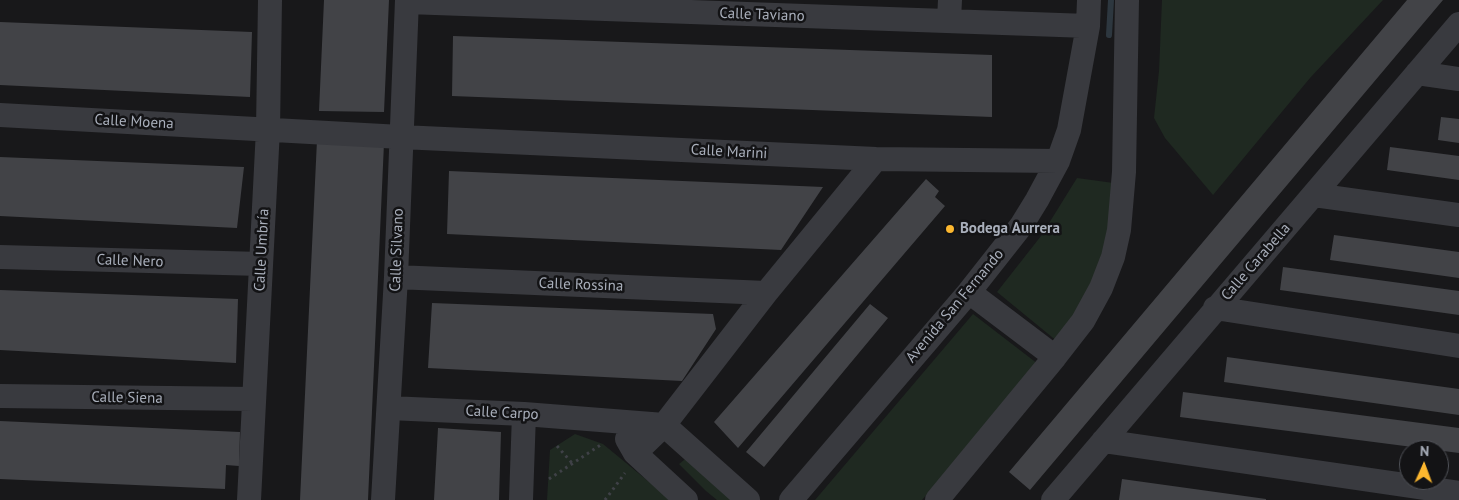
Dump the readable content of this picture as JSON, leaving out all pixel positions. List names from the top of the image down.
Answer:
{
  "streets": {
    "street": [
      "Calle Taviano",
      "Calle Moena",
      "Calle Marini",
      "Calle Umbría",
      "Calle Silvano",
      "Calle Nero",
      "Calle Carabella",
      "Calle Rossina",
      "Avenida San Fernando",
      "Calle Siena",
      "Calle Carpo"
    ]
  },
  "crossings": [
    ["Calle Taviano", "Calle Silvano"],
    ["Calle Taviano", "Avenida San Fernando"],
    ["Calle Moena", "Calle Marini"],
    ["Calle Moena", "Calle Umbría"],
    ["Calle Moena", "Calle Silvano"],
    ["Calle Marini", "Calle Silvano"],
    ["Calle Marini", "Avenida San Fernando"],
    ["Calle Umbría", "Calle Nero"],
    ["Calle Umbría", "Calle Siena"],
    ["Calle Silvano", "Calle Rossina"],
    ["Calle Silvano", "Calle Carpo"]
  ],
  "places": ["Bodega Aurrera"],
  "north": "top"
}
